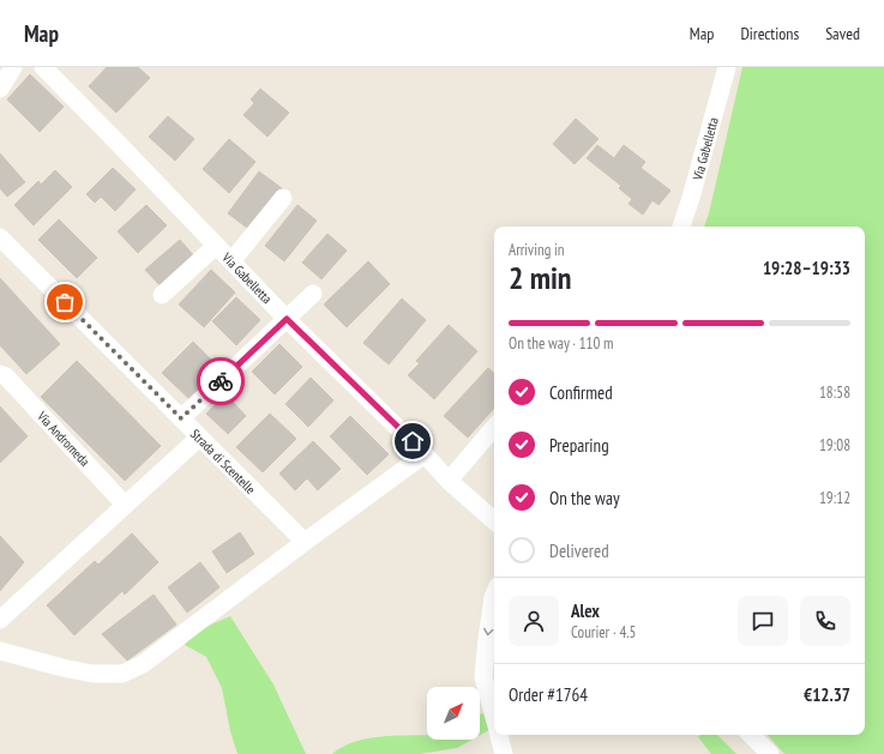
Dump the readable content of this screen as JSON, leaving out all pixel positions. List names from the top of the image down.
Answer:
{
  "streets": {
    "street": ["Via Gabelletta", "Via Andromeda", "Strada di Scentelle"]
  },
  "north": "top right",
  "page": {
    "header": "Map",
    "nav": ["Map", "Directions", "Saved"],
    "heading": ["2 min", "Arriving in", "19:28–19:33"],
    "panel": [
      "Alex",
      "Courier · 4.5",
      "Order #1764",
      "€12.37"
    ],
    "bar": "On the way · 110 m",
    "list": [
      ["Confirmed", "18:58"],
      ["Preparing", "19:08"],
      ["On the way", "19:12"],
      "Delivered"
    ]
  }
}
